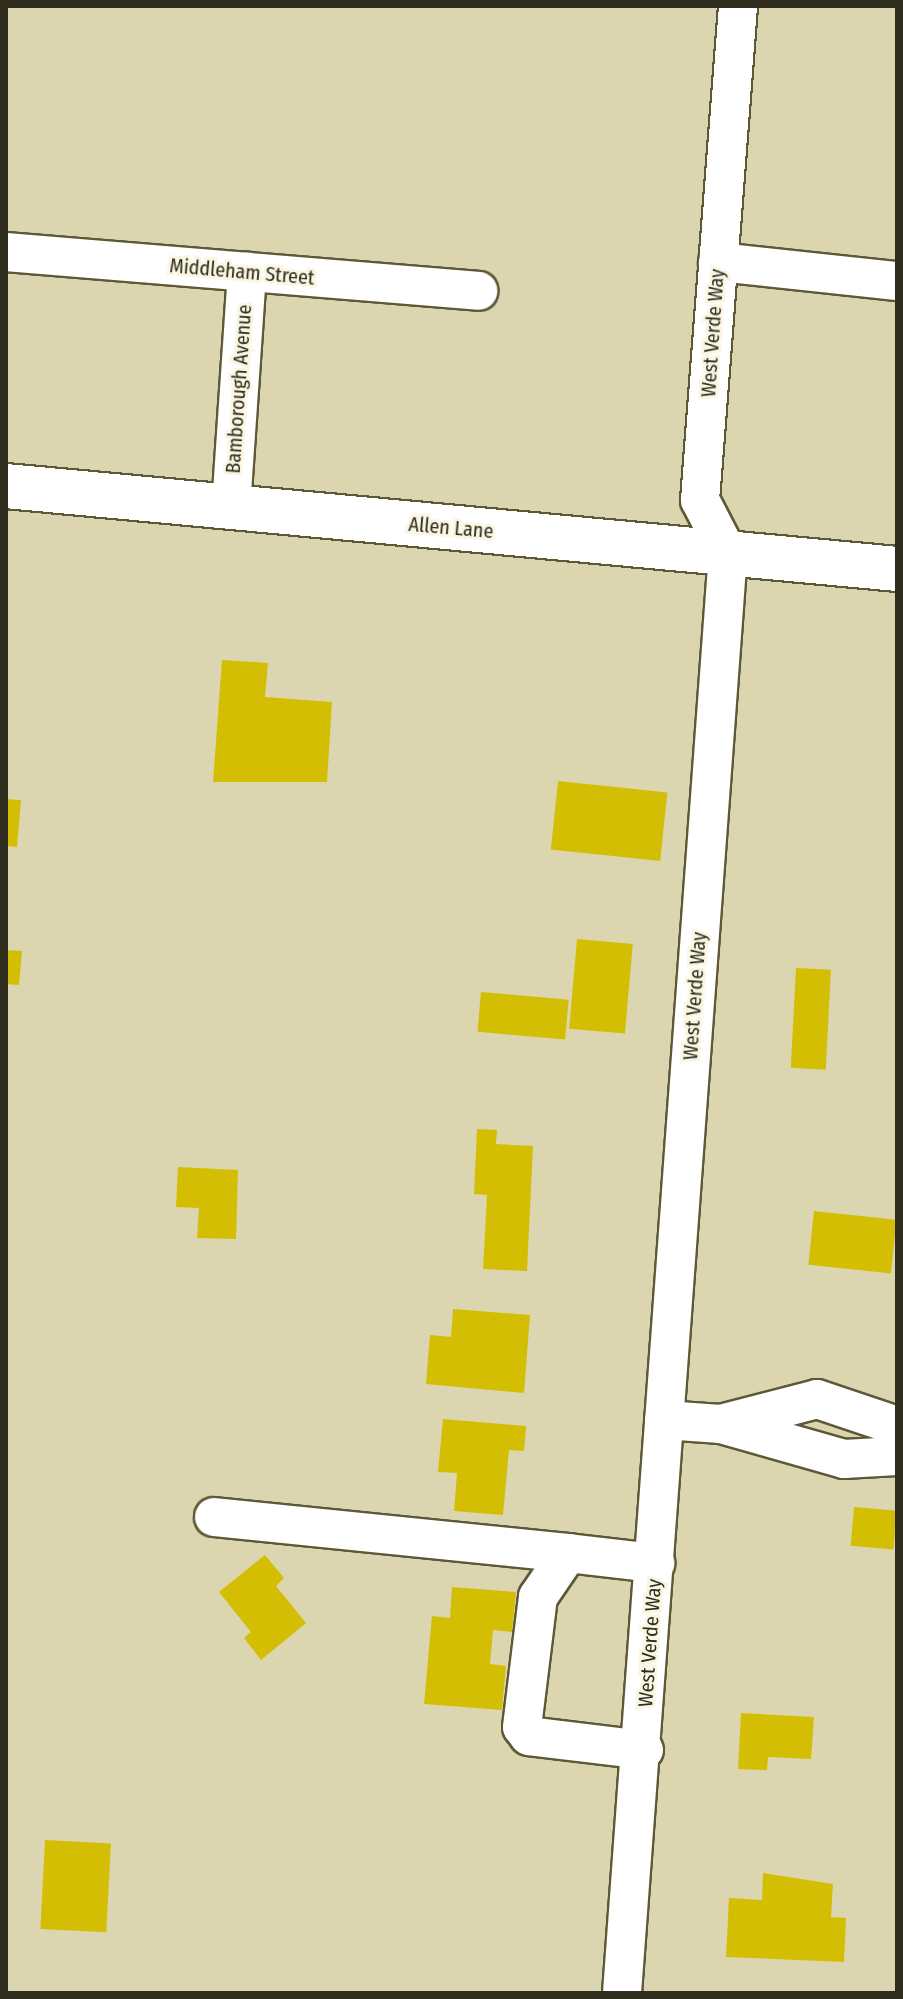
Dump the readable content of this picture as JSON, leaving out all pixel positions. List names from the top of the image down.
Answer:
{
  "streets": {
    "main road": ["Allen Lane"],
    "street": ["Middleham Street", "West Verde Way", "Bamborough Avenue"]
  },
  "crossings": [
    ["Middleham Street", "Bamborough Avenue"],
    ["West Verde Way", "Allen Lane"],
    ["Bamborough Avenue", "Allen Lane"]
  ]
}
